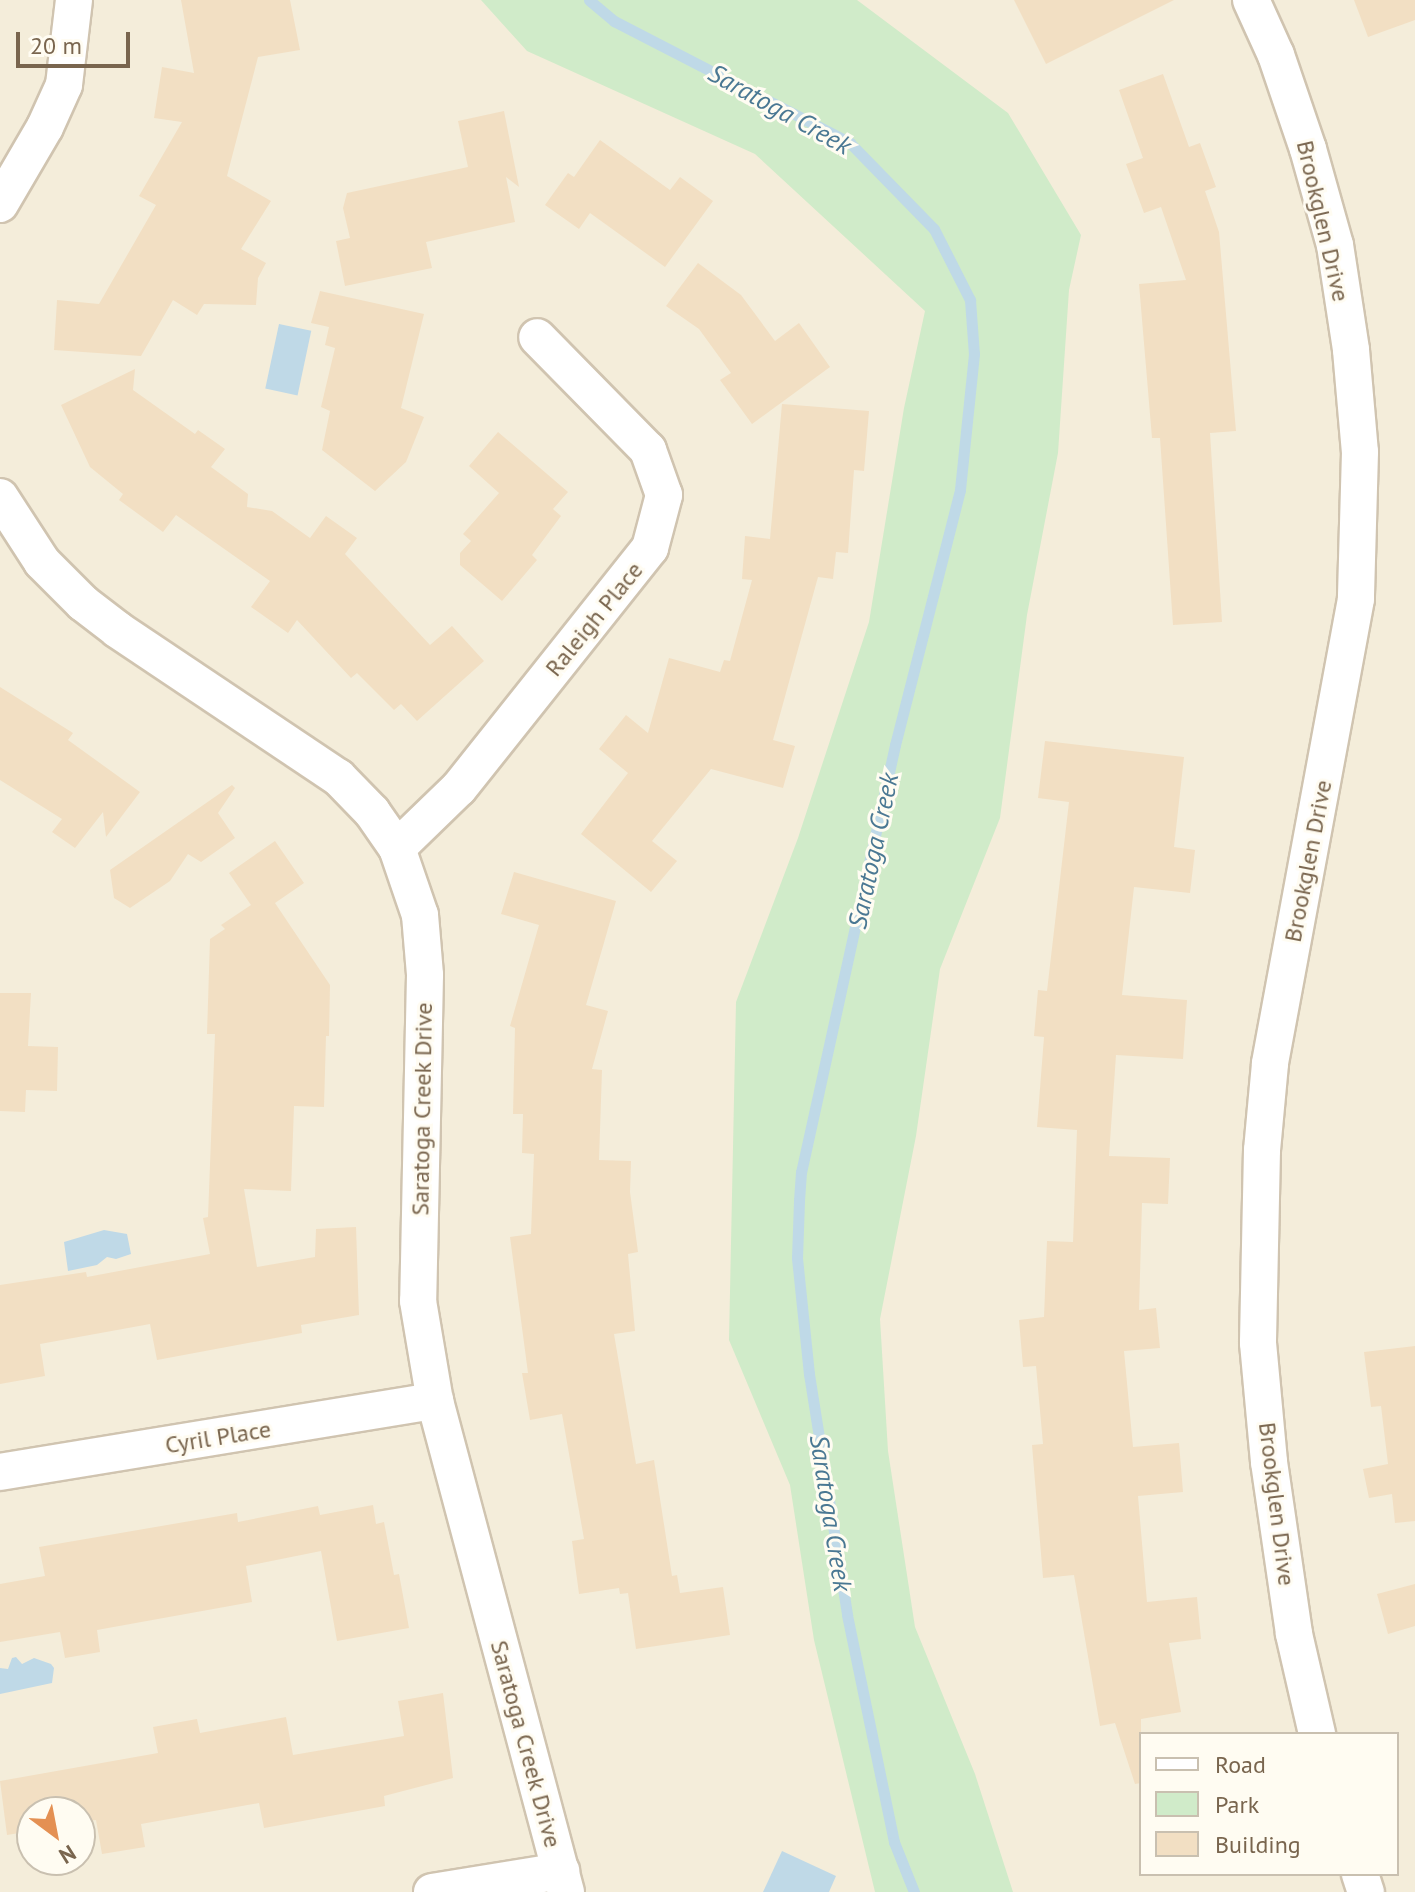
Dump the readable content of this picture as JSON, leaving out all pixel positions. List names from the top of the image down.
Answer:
{
  "streets": {
    "street": [
      "Brookglen Drive",
      "Raleigh Place",
      "Saratoga Creek Drive",
      "Cyril Place"
    ]
  },
  "crossings": [
    ["Raleigh Place", "Saratoga Creek Drive"],
    ["Saratoga Creek Drive", "Cyril Place"]
  ],
  "water": ["Saratoga Creek"],
  "legend": ["Road", "Park", "Building"],
  "scale_bar": "20 m",
  "north": "bottom right"
}
